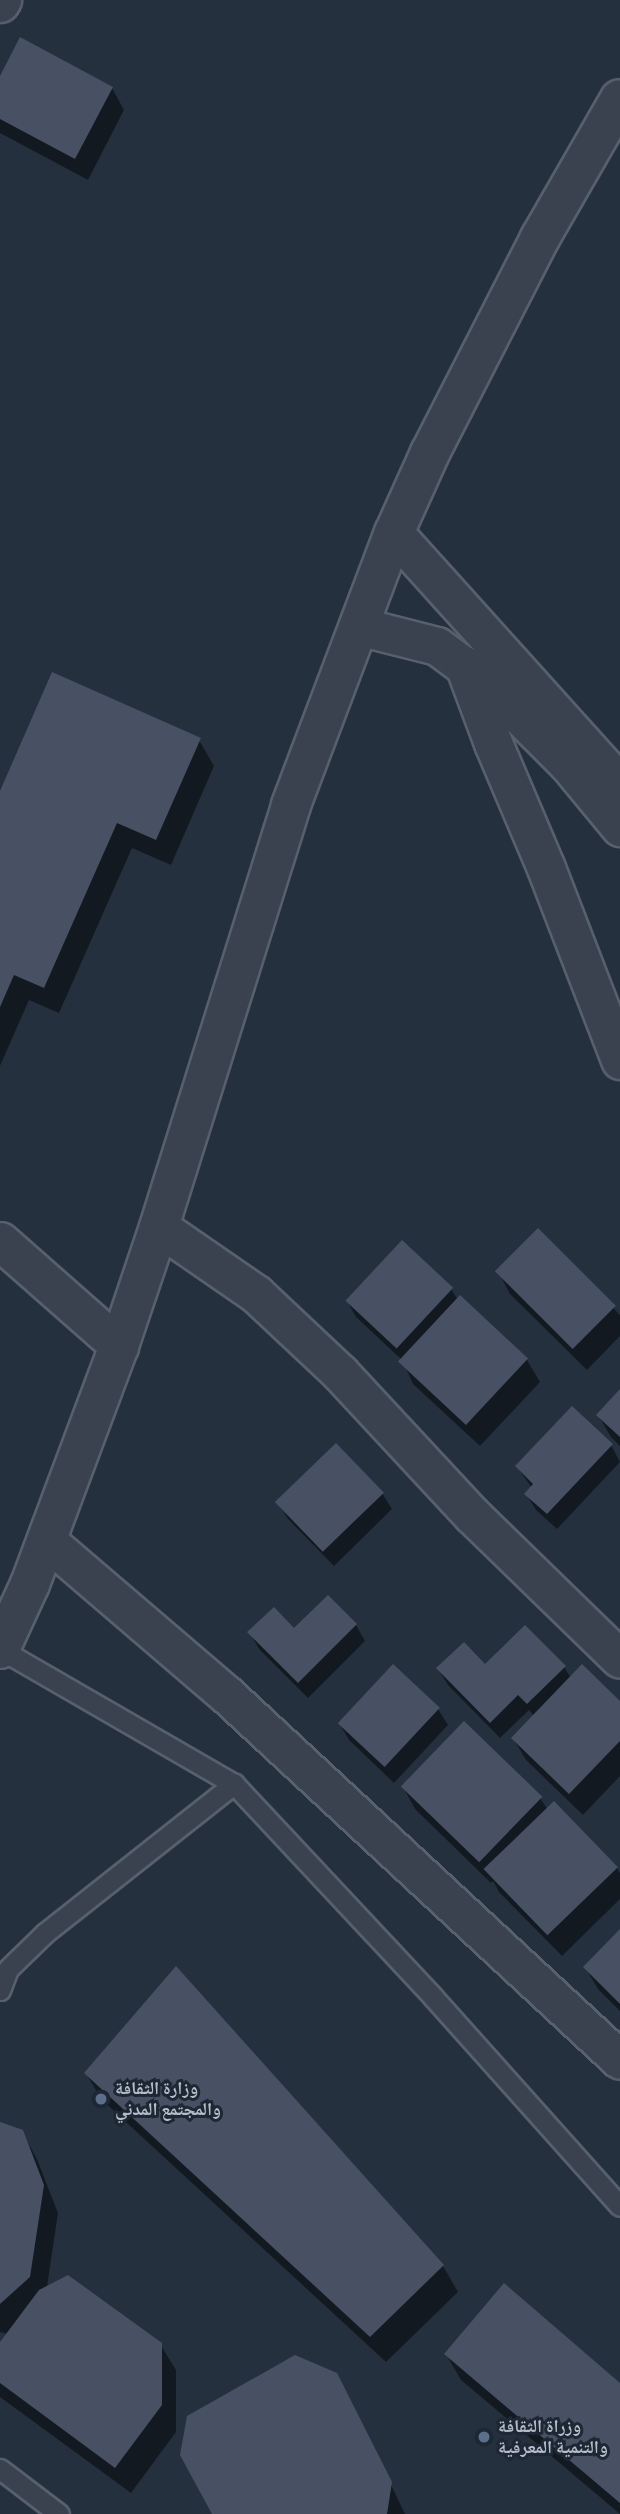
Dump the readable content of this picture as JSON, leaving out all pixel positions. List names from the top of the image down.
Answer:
{
  "places": ["وزارة الثقافة والمجتمع المدني", "وزراة الثقافة والتنمية المعرفية"]
}
